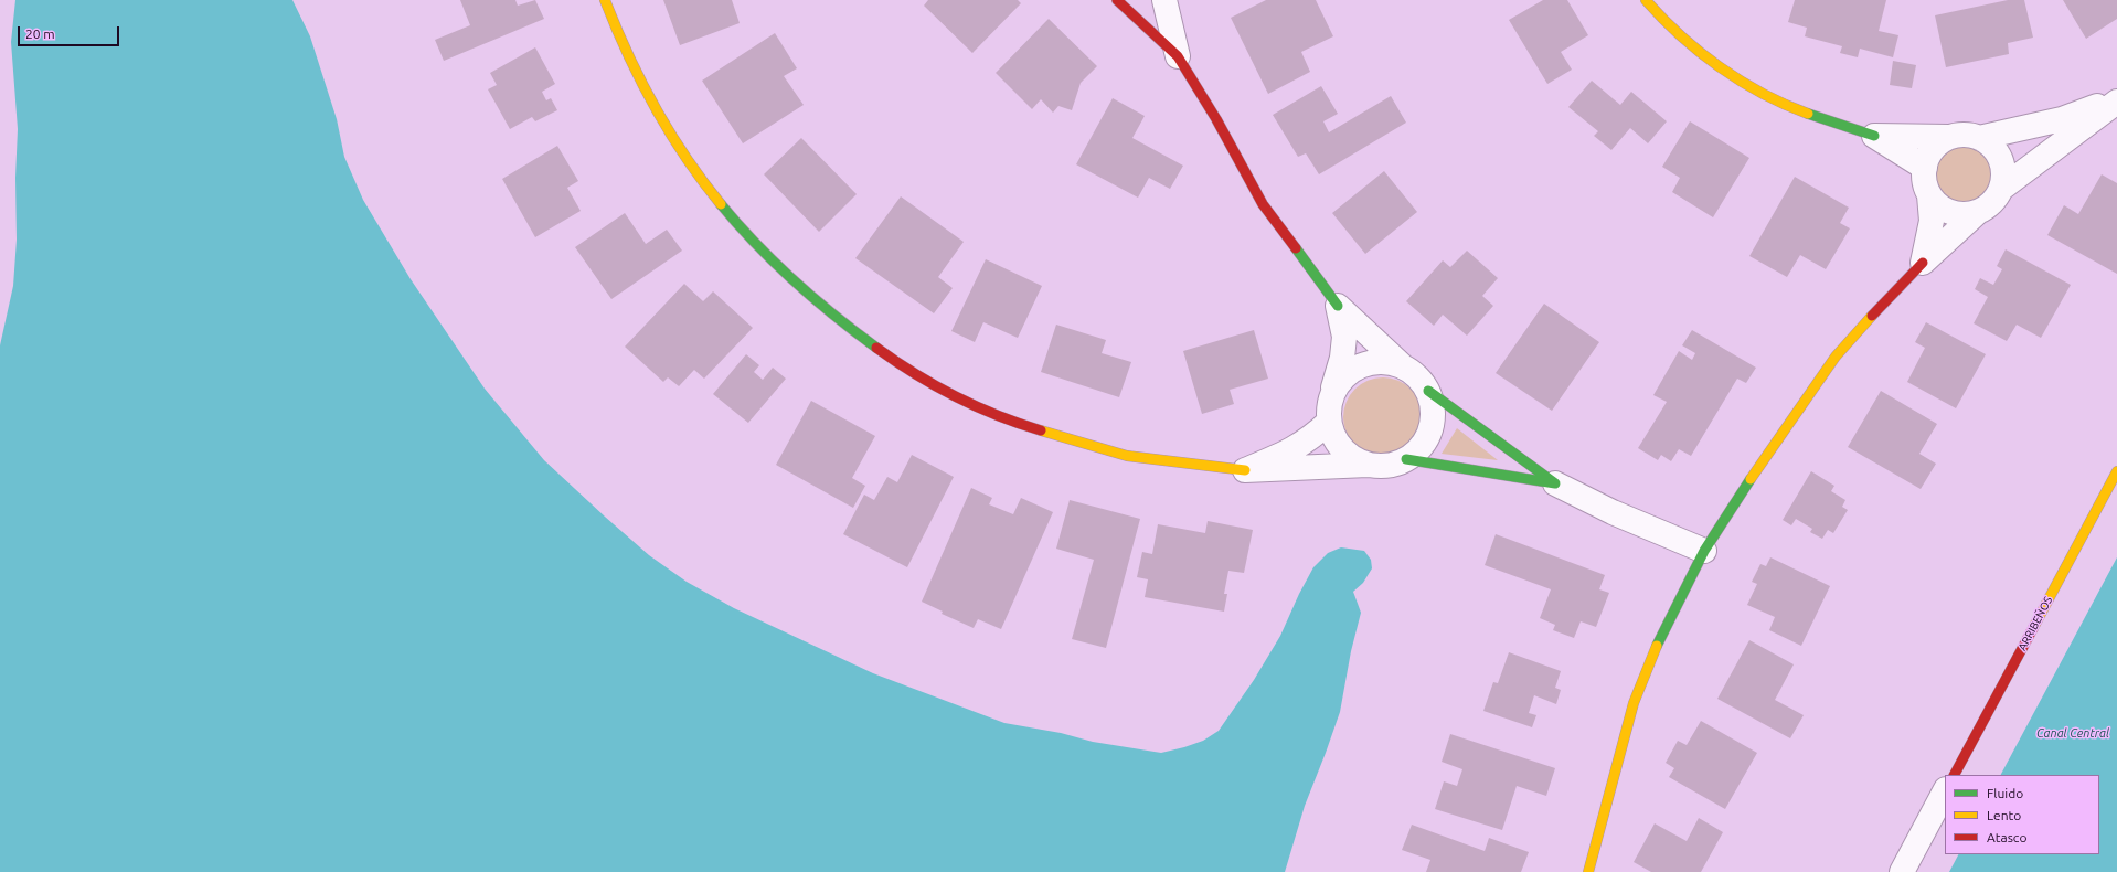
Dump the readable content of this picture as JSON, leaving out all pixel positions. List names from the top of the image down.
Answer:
{
  "streets": {
    "street": ["ARRIBEÑOS"]
  },
  "water": ["Canal Central"],
  "legend": ["Fluido", "Lento", "Atasco"],
  "scale_bar": "20 m"
}
